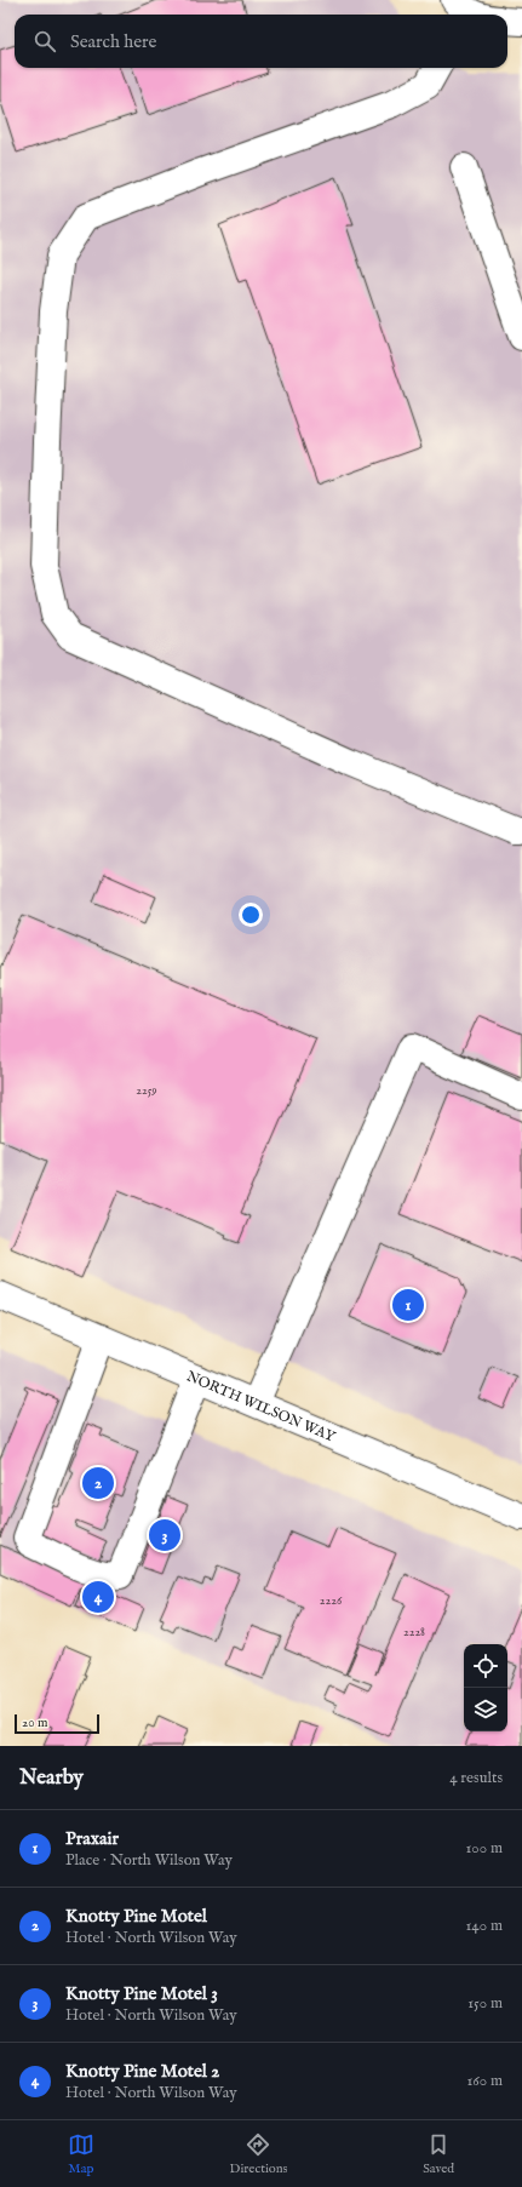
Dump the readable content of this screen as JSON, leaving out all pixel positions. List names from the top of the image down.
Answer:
{
  "streets": {
    "main road": ["NORTH WILSON WAY"]
  },
  "house_numbers": ["2259", "2226", "2228"],
  "scale_bar": "20 m",
  "page": {
    "search": "Search here",
    "pins": [
      "1",
      "2",
      "3",
      "4"
    ],
    "scale": "20 m",
    "heading": ["Nearby", "4 results"],
    "list": [
      {
        "mark": "1",
        "name": "Praxair",
        "note": "Place · North Wilson Way",
        "value": "100 m"
      },
      {
        "mark": "2",
        "name": "Knotty Pine Motel",
        "note": "Hotel · North Wilson Way",
        "value": "140 m"
      },
      {
        "mark": "3",
        "name": "Knotty Pine Motel 3",
        "note": "Hotel · North Wilson Way",
        "value": "150 m"
      },
      {
        "mark": "4",
        "name": "Knotty Pine Motel 2",
        "note": "Hotel · North Wilson Way",
        "value": "160 m"
      }
    ],
    "nav": ["Map", "Directions", "Saved"]
  }
}
